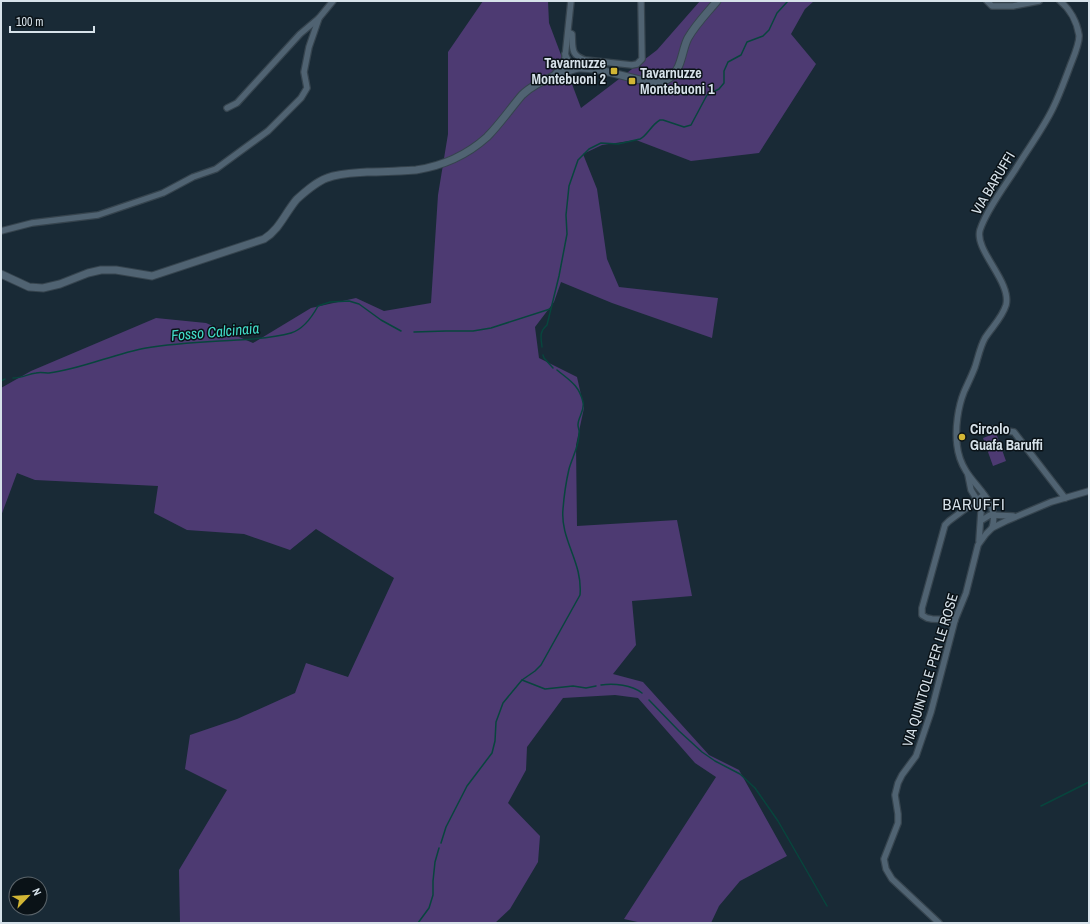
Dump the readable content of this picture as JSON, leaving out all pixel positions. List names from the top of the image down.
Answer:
{
  "streets": {
    "street": ["VIA BARUFFI", "VIA QUINTOLE PER LE ROSE"]
  },
  "crossings": [
    ["VIA BARUFFI", "VIA QUINTOLE PER LE ROSE"]
  ],
  "districts": ["BARUFFI"],
  "water": ["Fosso Calcinaia"],
  "places": {
    "transit": ["Tavarnuzze Montebuoni 2", "Tavarnuzze Montebuoni 1"],
    "other": ["Circolo Guafa Baruffi"]
  },
  "scale_bar": "100 m",
  "north": "top right"
}
